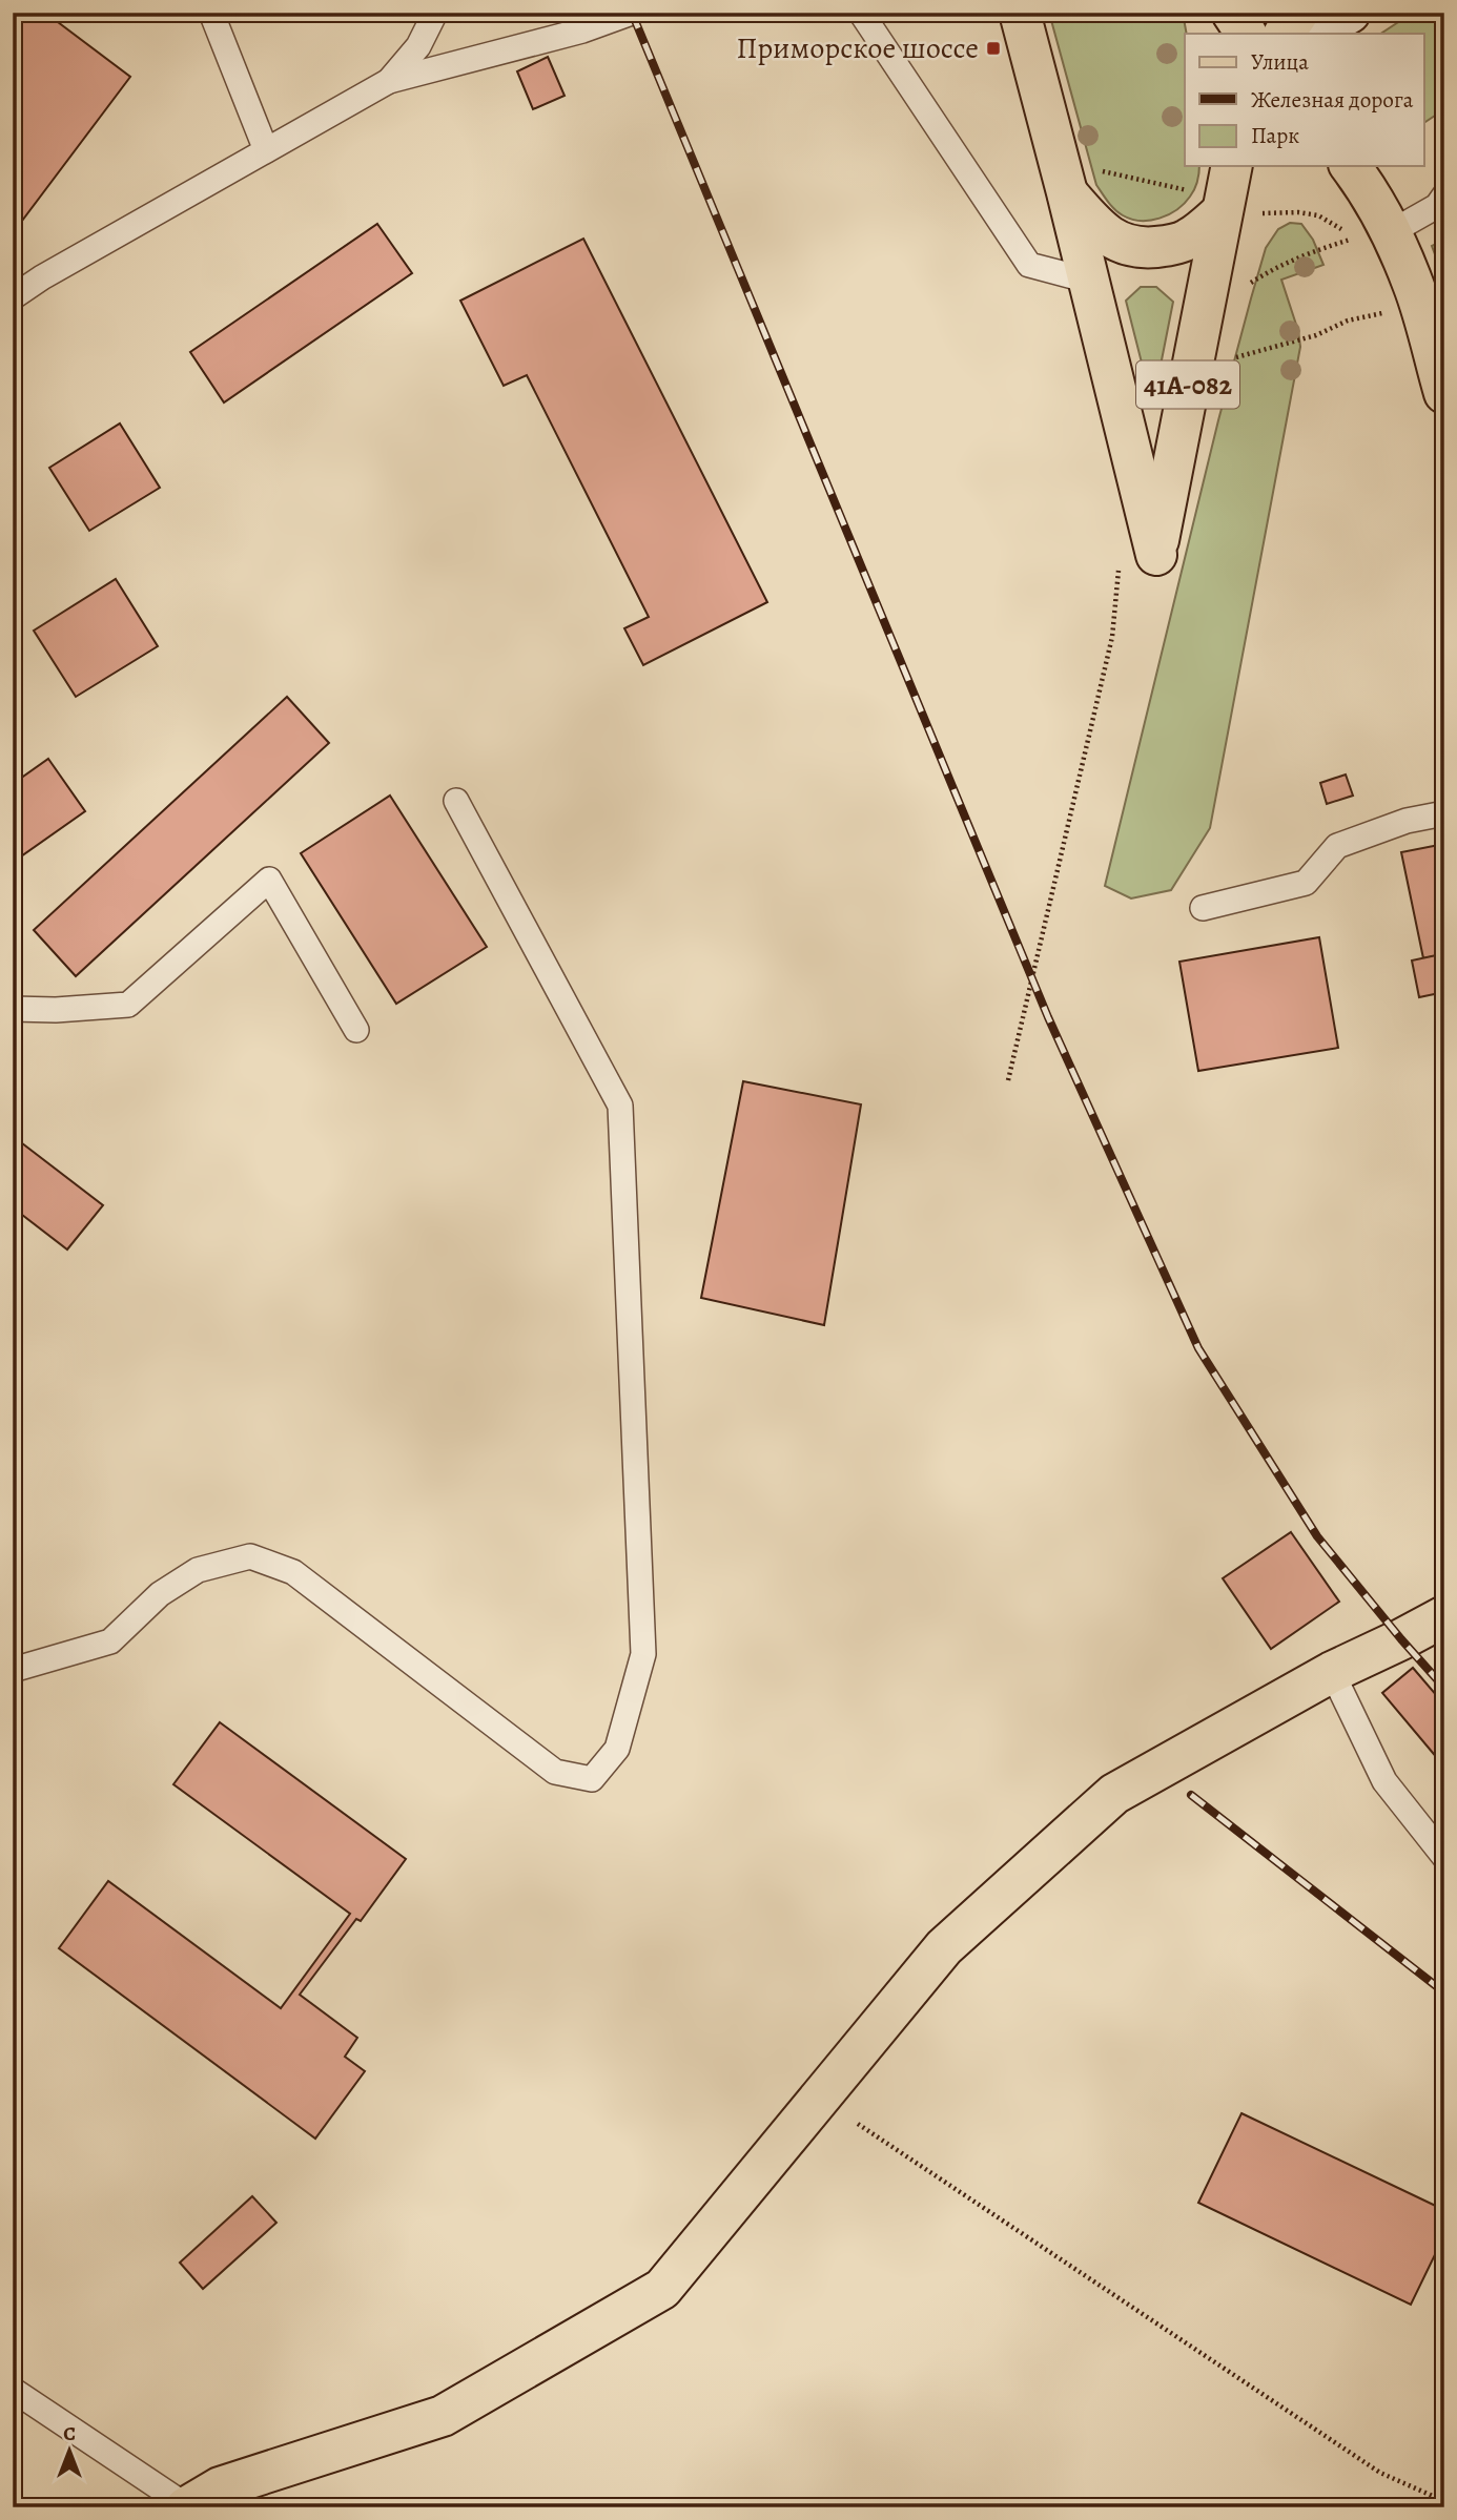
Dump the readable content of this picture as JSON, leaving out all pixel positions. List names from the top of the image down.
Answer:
{
  "streets": {
    "main road": ["41А-082"]
  },
  "places": {
    "transit": ["Приморское шоссе"]
  },
  "legend": ["Улица", "Железная дорога", "Парк"],
  "north": "top"
}
